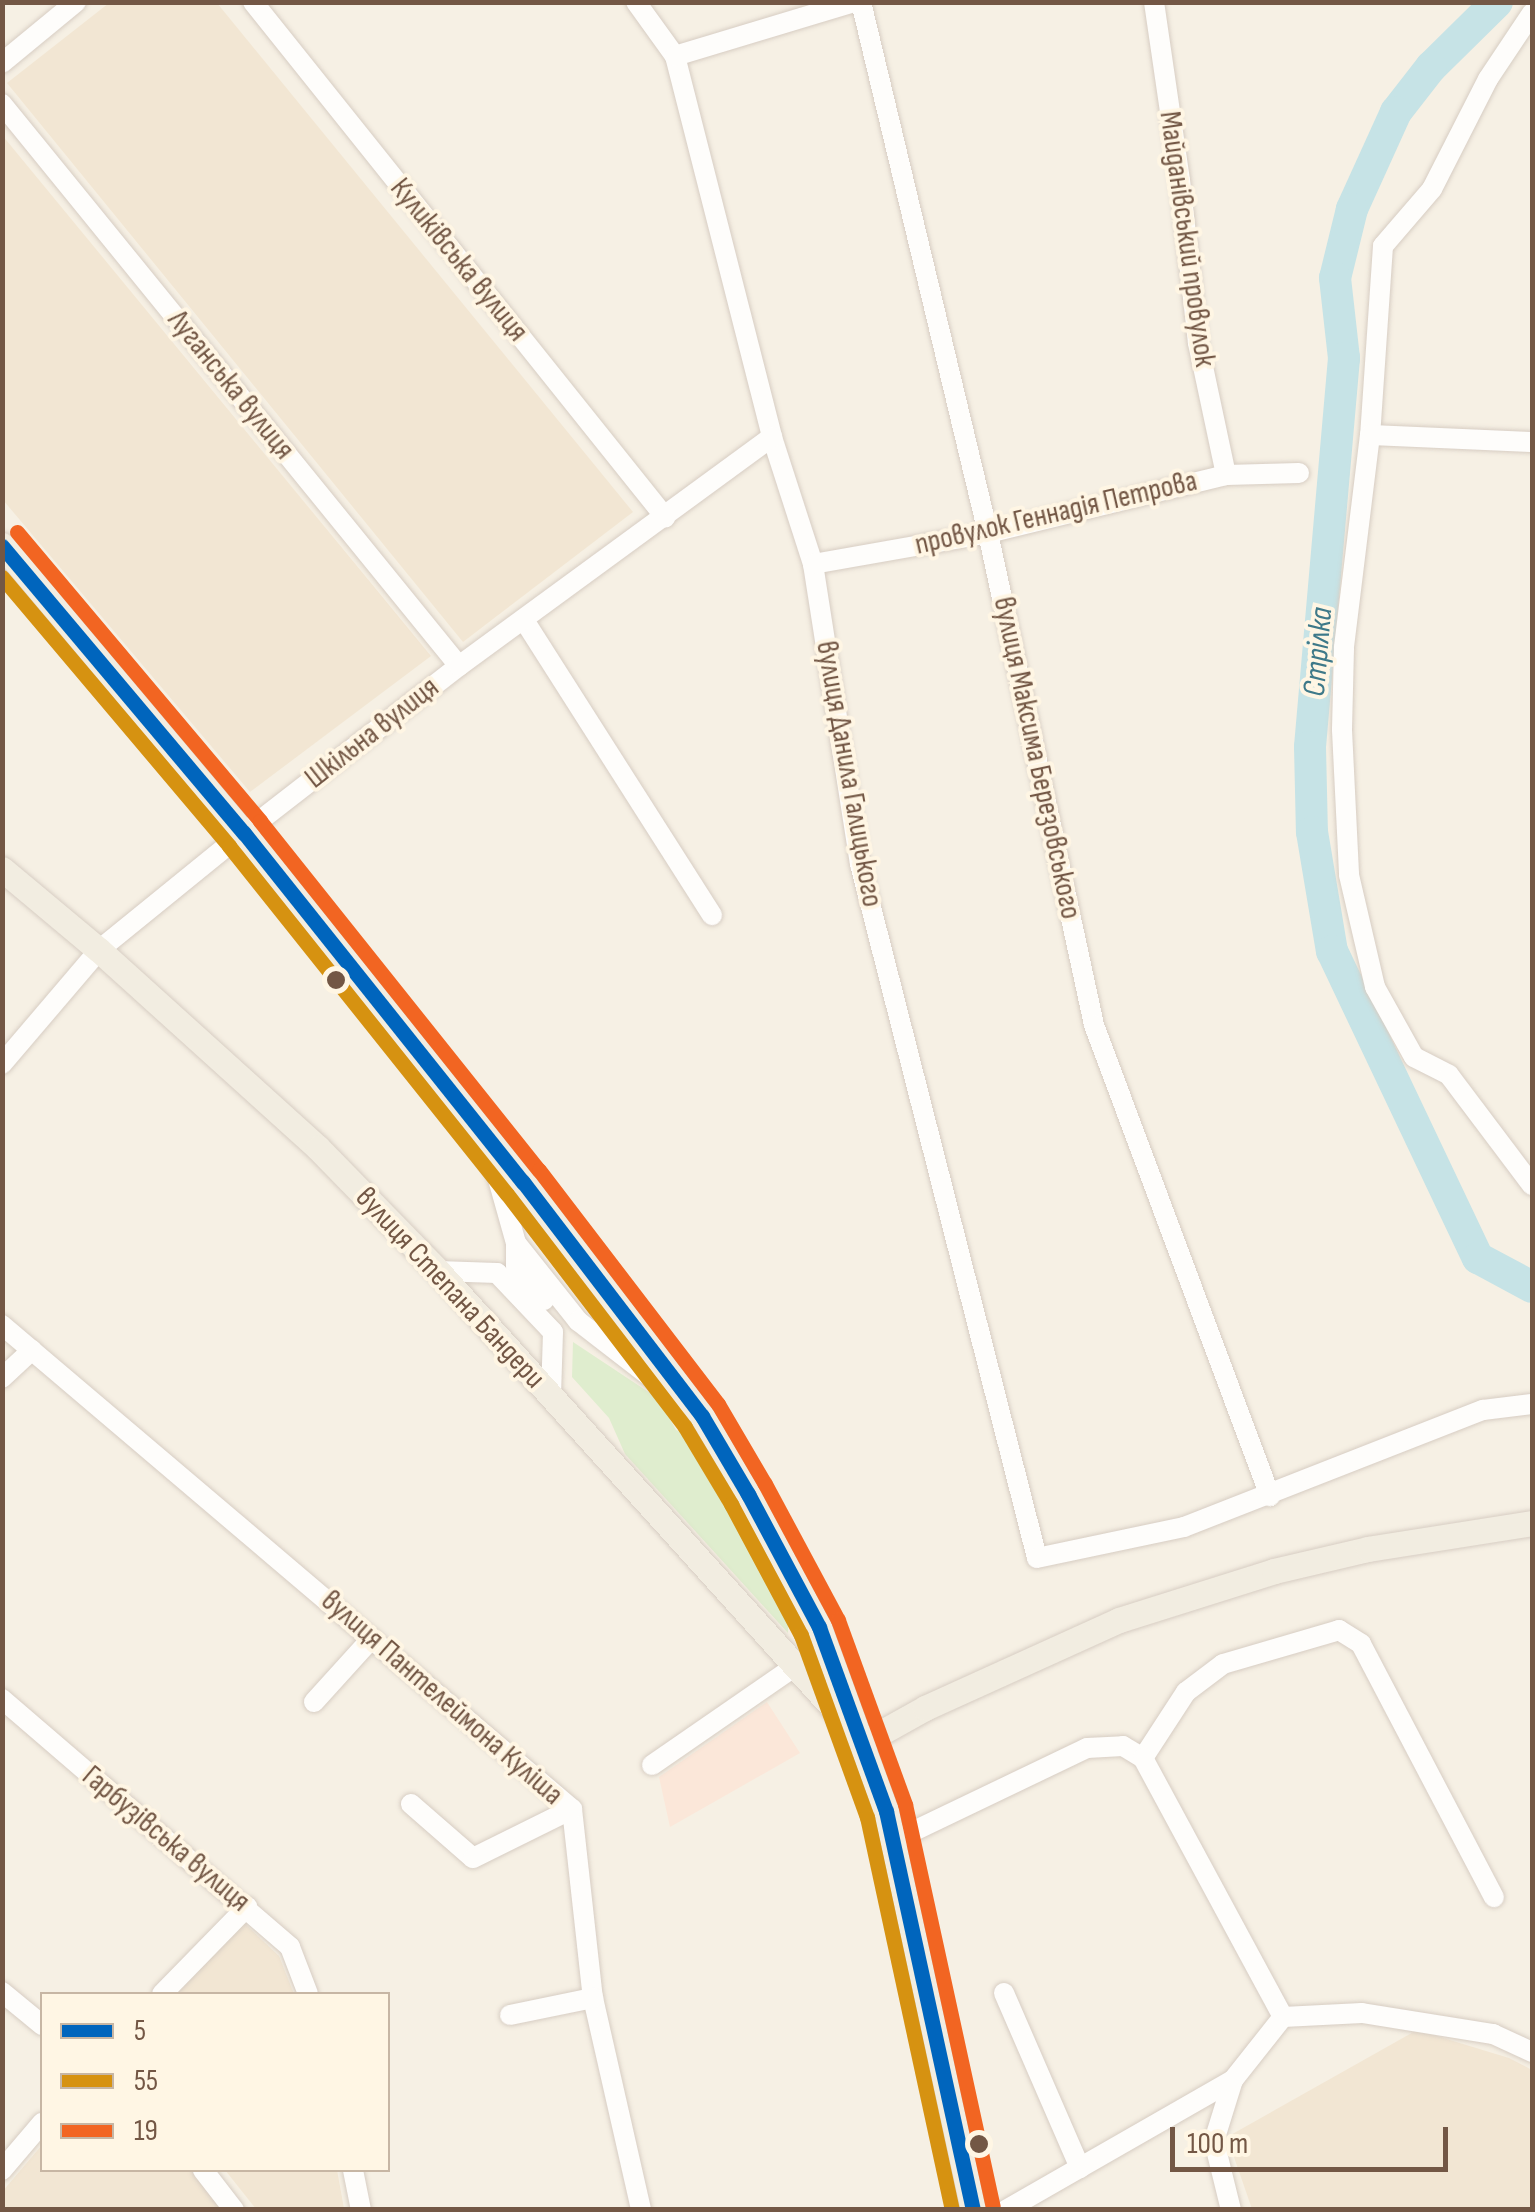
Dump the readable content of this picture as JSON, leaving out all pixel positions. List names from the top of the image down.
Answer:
{
  "streets": {
    "main road": ["вулиця Степана Бандери"],
    "street": [
      "Майданівський провулок",
      "Куликівська вулиця",
      "Луганська вулиця",
      "провулок Геннадія Петрова",
      "Шкільна вулиця",
      "вулиця Максима Березовського",
      "вулиця Данила Галицького",
      "вулиця Пантелеймона Куліша",
      "Гарбузівська вулиця"
    ]
  },
  "crossings": [
    ["Майданівський провулок", "провулок Геннадія Петрова"],
    ["Куликівська вулиця", "Шкільна вулиця"],
    ["Луганська вулиця", "Шкільна вулиця"],
    ["провулок Геннадія Петрова", "вулиця Максима Березовського"],
    ["провулок Геннадія Петрова", "вулиця Данила Галицького"],
    ["Шкільна вулиця", "вулиця Данила Галицького"],
    ["Шкільна вулиця", "вулиця Степана Бандери"],
    ["вулиця Максима Березовського", "вулиця Данила Галицького"]
  ],
  "water": ["Стрілка"],
  "lines": ["transit line 19", "transit line 5", "transit line 55"],
  "legend": ["5", "55", "19"],
  "scale_bar": "100 m"
}
